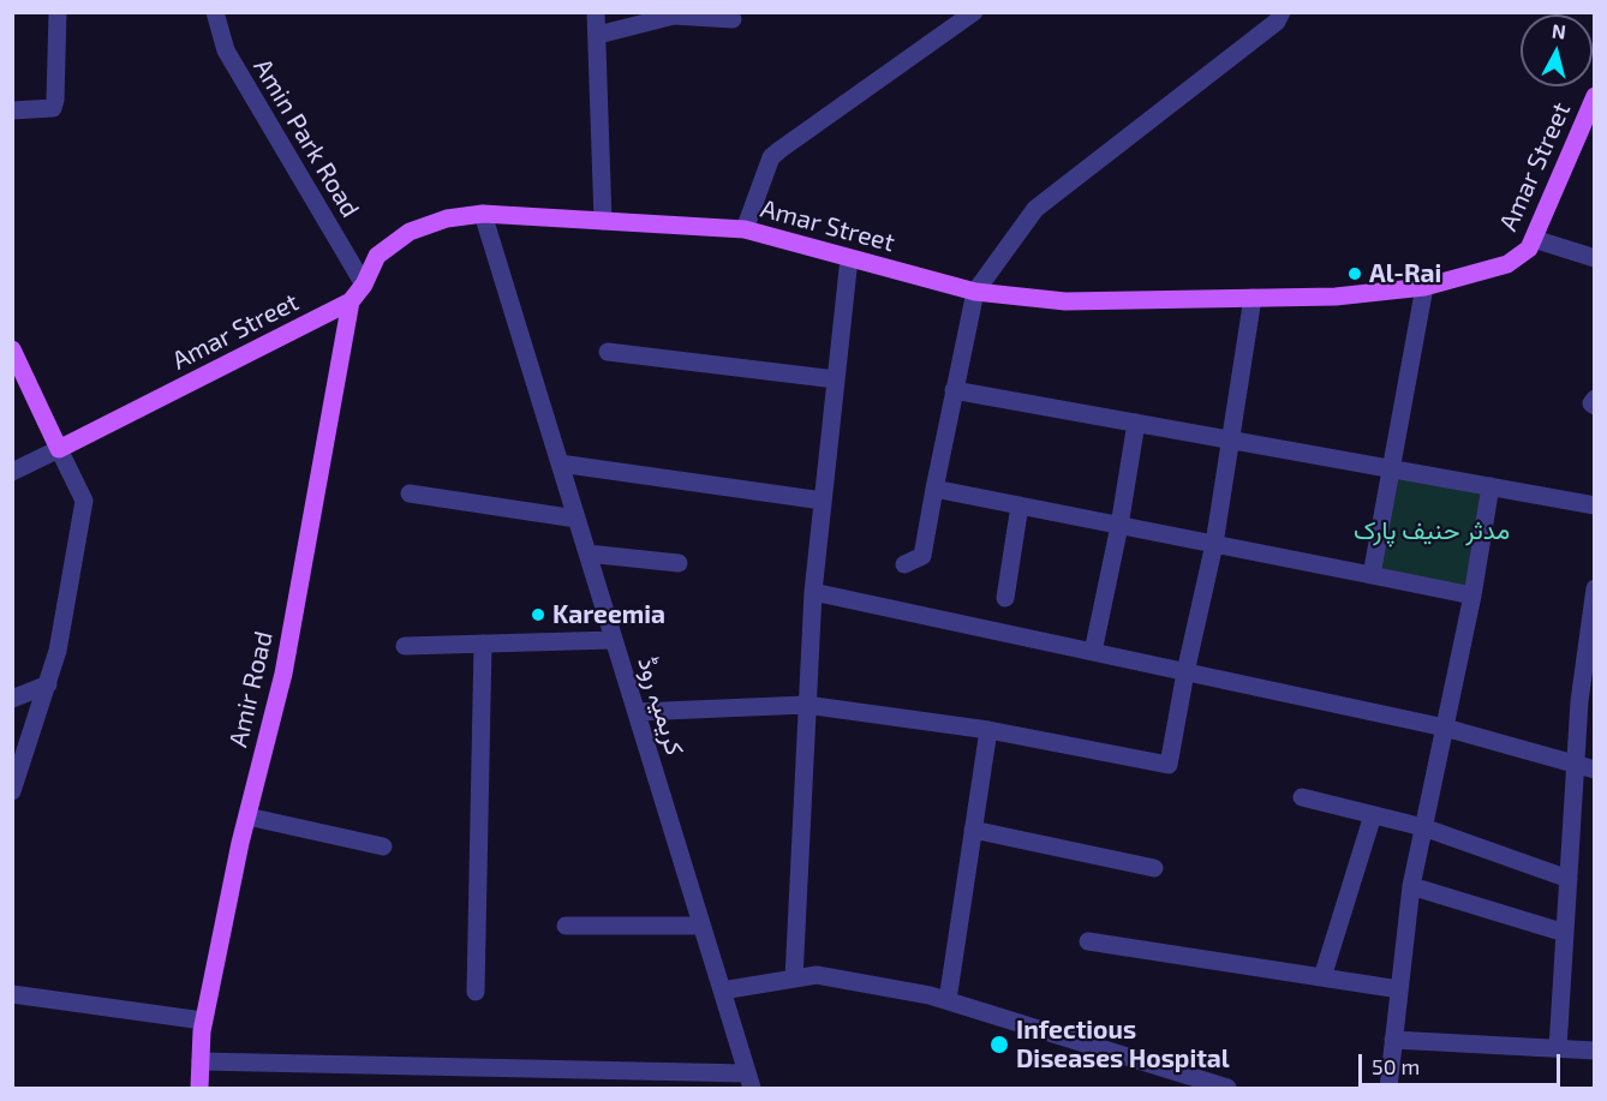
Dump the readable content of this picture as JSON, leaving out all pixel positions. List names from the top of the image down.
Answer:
{
  "streets": {
    "main road": ["Amar Street", "Amir Road"],
    "street": ["Amin Park Road", "کریمیہ روڈ"]
  },
  "crossings": [
    ["Amin Park Road", "Amar Street"],
    ["Amar Street", "Amir Road"],
    ["Amar Street", "کریمیہ روڈ"]
  ],
  "parks": ["مدثر حنیف پارک"],
  "places": ["Al-Rai", "Kareemia", "Infectious Diseases Hospital"],
  "scale_bar": "50 m",
  "north": "top"
}
